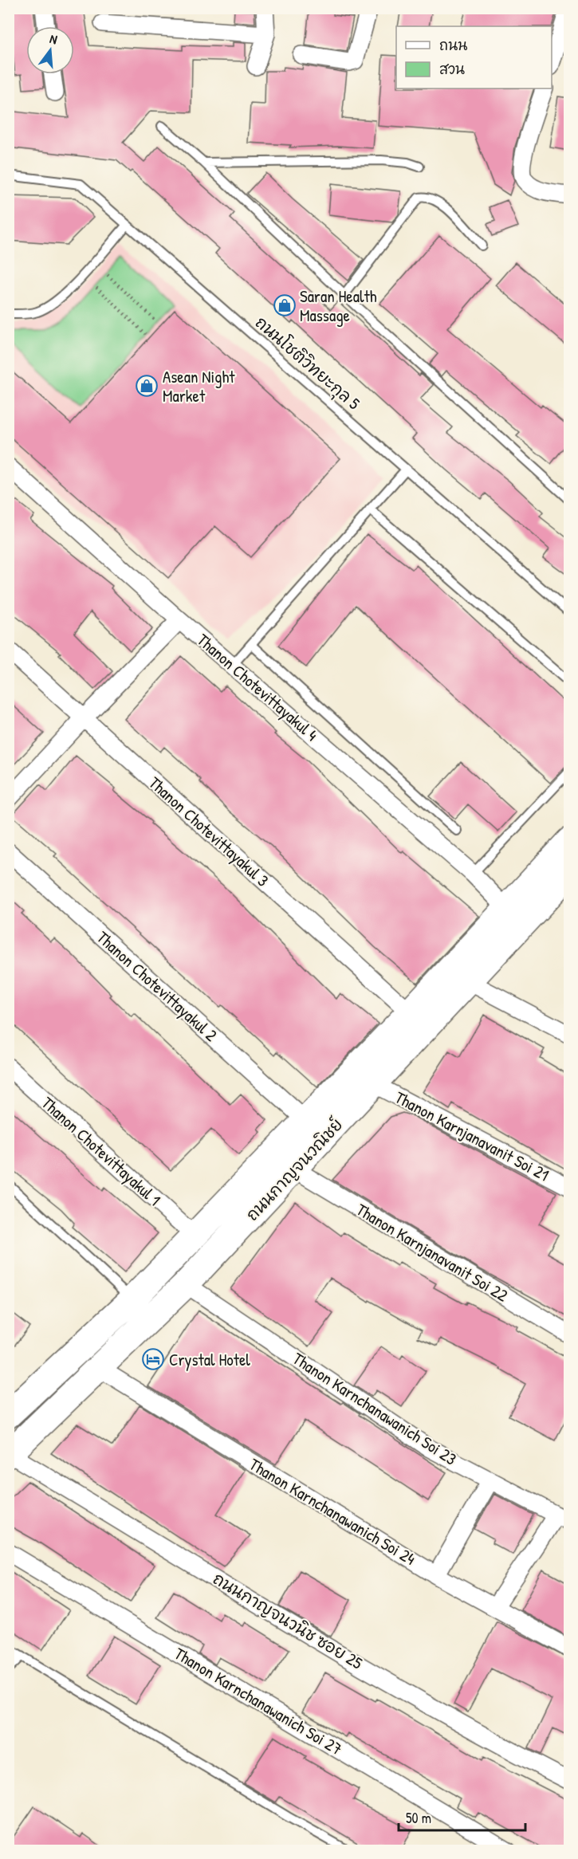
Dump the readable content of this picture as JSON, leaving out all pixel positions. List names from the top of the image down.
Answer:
{
  "streets": {
    "main road": ["ถนนกาญจนวณิชย์"],
    "street": [
      "Thanon Chotevittayakul 4",
      "Thanon Chotevittayakul 3",
      "Thanon Chotevittayakul 2",
      "Thanon Karnjanavanit Soi 21",
      "Thanon Chotevittayakul 1",
      "Thanon Karnjanavanit Soi 22",
      "Thanon Karnchanawanich Soi 23",
      "Thanon Karnchanawanich Soi 24",
      "ถนนกาญจนวนิช ซอย 25",
      "Thanon Karnchanawanich Soi 27"
    ],
    "lane": ["ถนนโชติวิทยะกุล 5"]
  },
  "crossings": [
    ["Thanon Chotevittayakul 4", "ถนนกาญจนวณิชย์"],
    ["Thanon Chotevittayakul 3", "ถนนกาญจนวณิชย์"],
    ["Thanon Chotevittayakul 2", "ถนนกาญจนวณิชย์"],
    ["Thanon Karnjanavanit Soi 21", "ถนนกาญจนวณิชย์"],
    ["Thanon Chotevittayakul 1", "ถนนกาญจนวณิชย์"],
    ["ถนนกาญจนวณิชย์", "Thanon Karnjanavanit Soi 22"],
    ["ถนนกาญจนวณิชย์", "Thanon Karnchanawanich Soi 23"],
    ["ถนนกาญจนวณิชย์", "Thanon Karnchanawanich Soi 24"],
    ["ถนนกาญจนวณิชย์", "ถนนกาญจนวนิช ซอย 25"]
  ],
  "places": {
    "shop": ["Saran Health Massage", "Asean Night Market"],
    "hotel": ["Crystal Hotel"]
  },
  "legend": ["ถนน", "สวน"],
  "scale_bar": "50 m",
  "north": "top"
}
